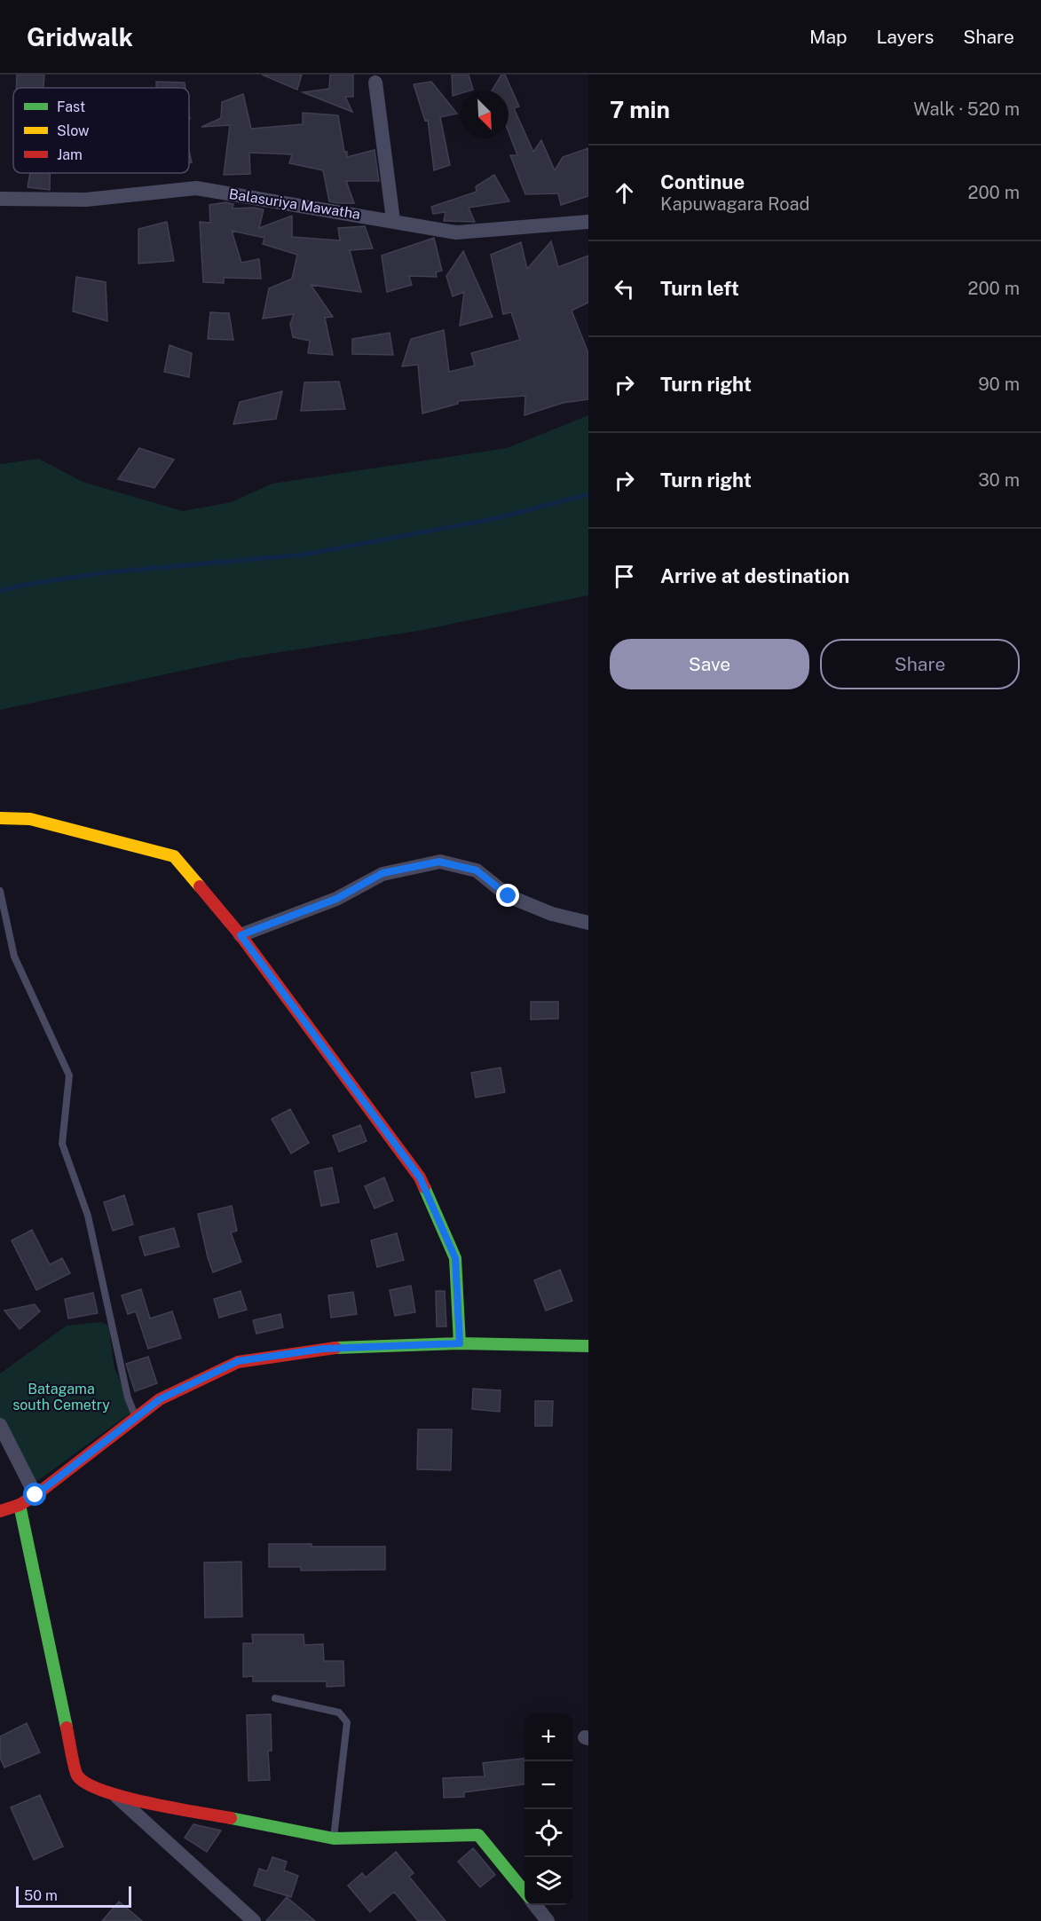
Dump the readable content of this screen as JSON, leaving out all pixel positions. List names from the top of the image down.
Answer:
{
  "streets": {
    "street": ["Balasuriya Mawatha"]
  },
  "parks": ["Batagama south Cemetry"],
  "legend": ["Fast", "Slow", "Jam"],
  "scale_bar": "50 m",
  "north": "bottom right",
  "page": {
    "header": "Gridwalk",
    "nav": ["Map", "Layers", "Share"],
    "heading": ["7 min", "Walk · 520 m"],
    "list": [
      ["Continue", "Kapuwagara Road", "200 m"],
      ["Turn left", "200 m"],
      ["Turn right", "90 m"],
      ["Turn right", "30 m"],
      "Arrive at destination"
    ],
    "buttons": ["Save", "Share"],
    "map_buttons": ["+", "−"],
    "scale": "50 m"
  }
}
